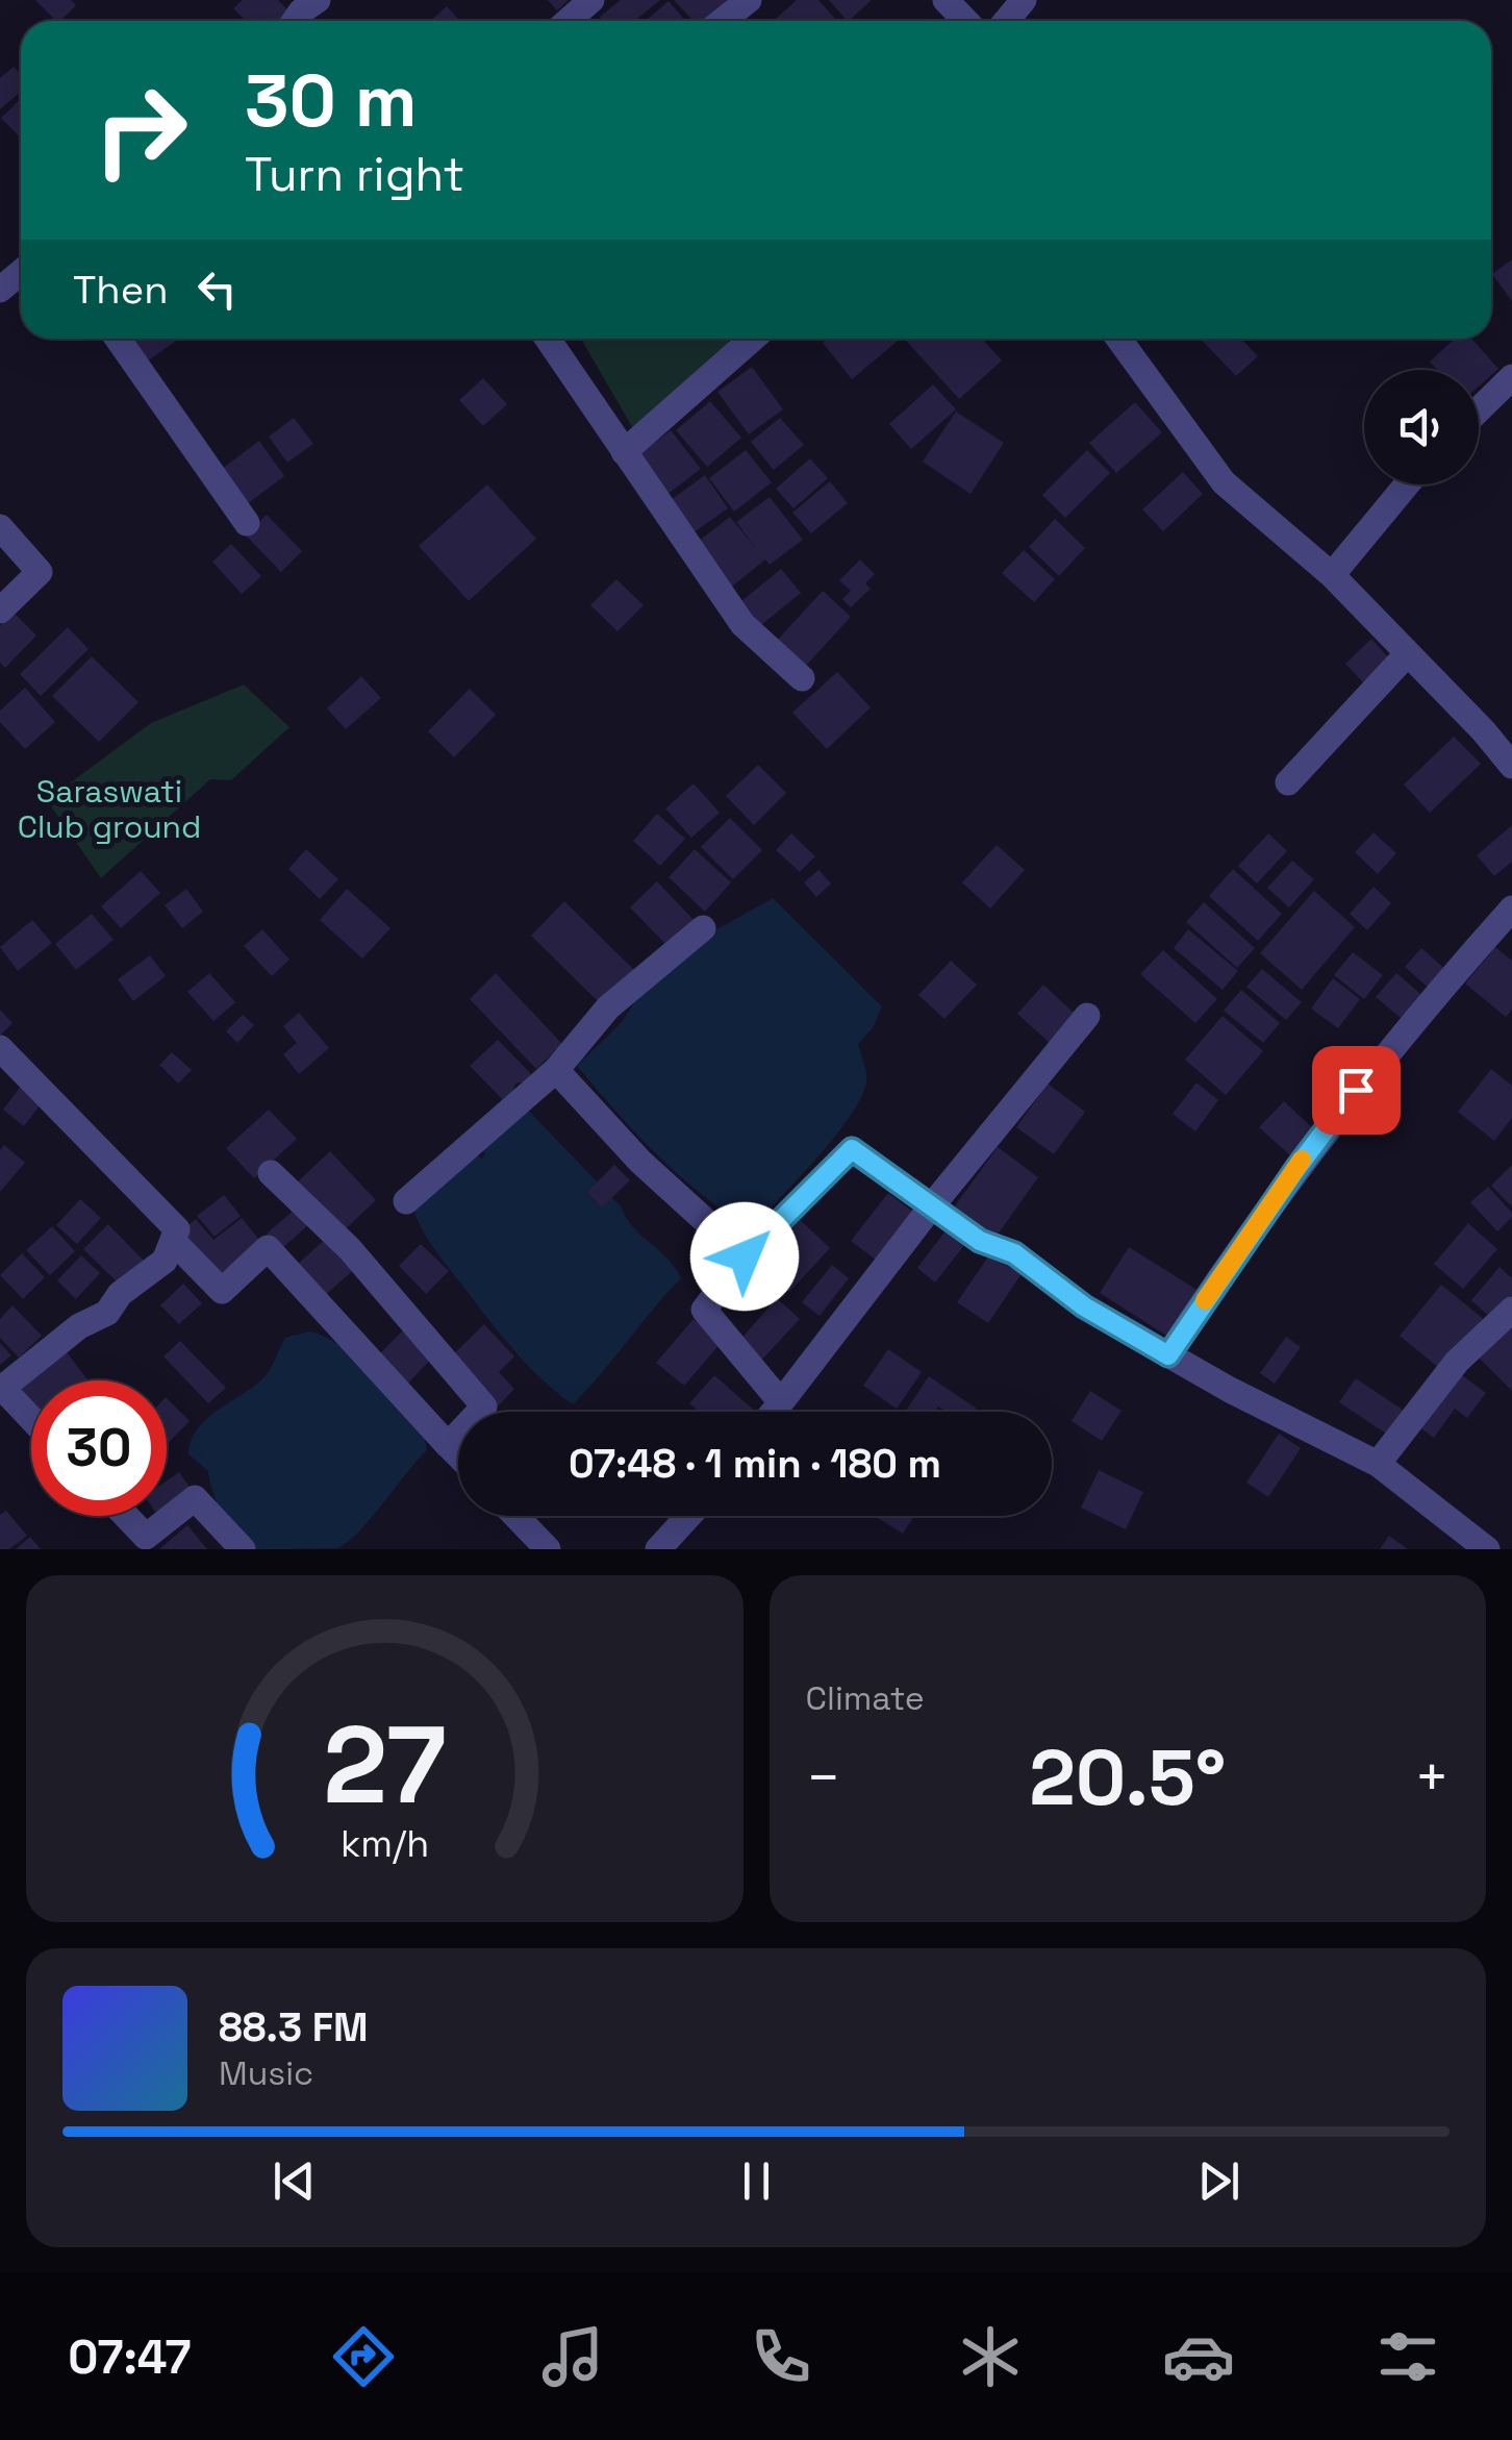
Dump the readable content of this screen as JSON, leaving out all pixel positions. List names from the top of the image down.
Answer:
{
  "parks": ["Saraswati Club ground"],
  "page": {
    "turn": ["30 m", "Turn right"],
    "then": "Then",
    "limit": "30",
    "trip": "07:48 · 1 min · 180 m",
    "tile": "Climate",
    "heat": ["−", "20.5°", "+"],
    "song": ["88.3 FM", "Music"],
    "tabs": "07:47",
    "gauge": ["27", "km/h"]
  }
}
